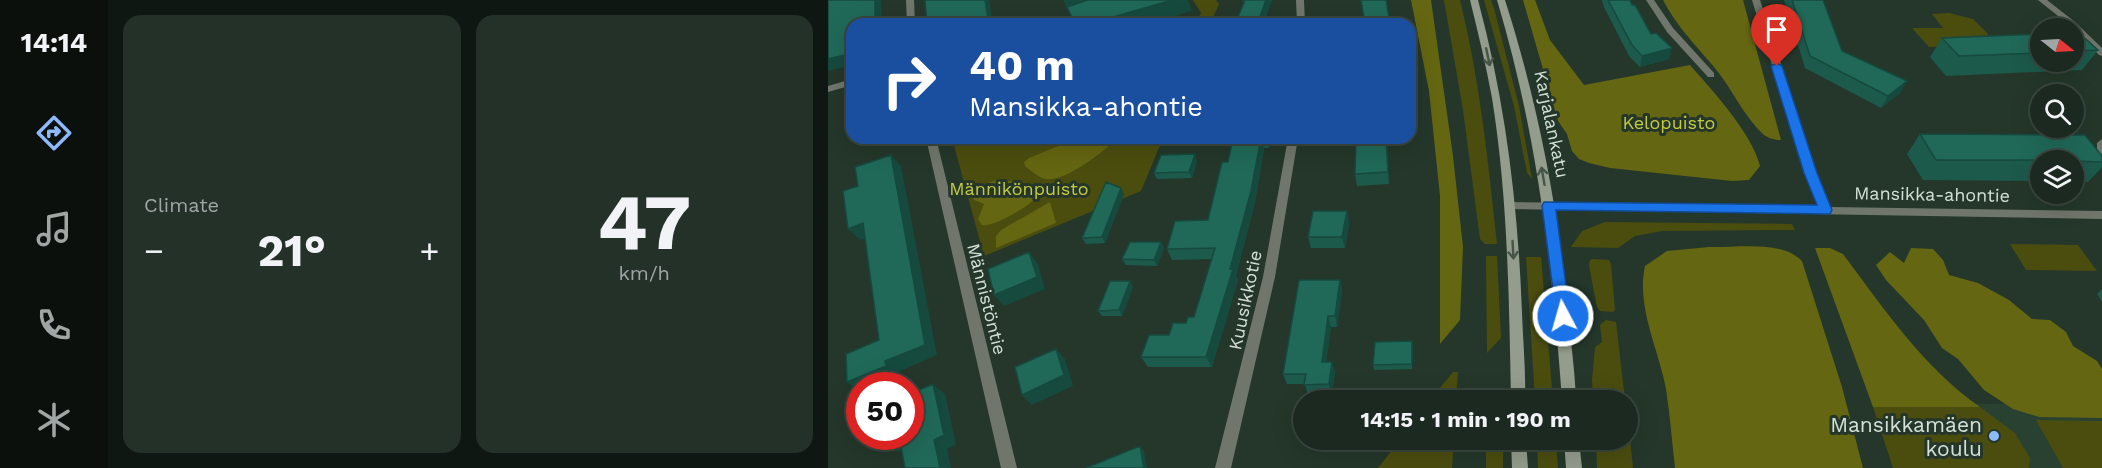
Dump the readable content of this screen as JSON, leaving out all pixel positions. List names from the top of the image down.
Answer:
{
  "streets": {
    "main road": ["Karjalankatu"],
    "street": ["Mansikka-ahontie", "Männistöntie", "Kuusikkotie"]
  },
  "crossings": [
    ["Karjalankatu", "Mansikka-ahontie"]
  ],
  "parks": ["Kelopuisto", "Männikönpuisto"],
  "places": ["Mansikkamäen koulu"],
  "north": "right",
  "page": {
    "tabs": "14:14",
    "tile": [
      "Climate",
      ["47", "km/h"]
    ],
    "turn": ["40 m", "Mansikka-ahontie"],
    "heat": ["−", "21°", "+"],
    "limit": "50",
    "trip": "14:15 · 1 min · 190 m"
  }
}
